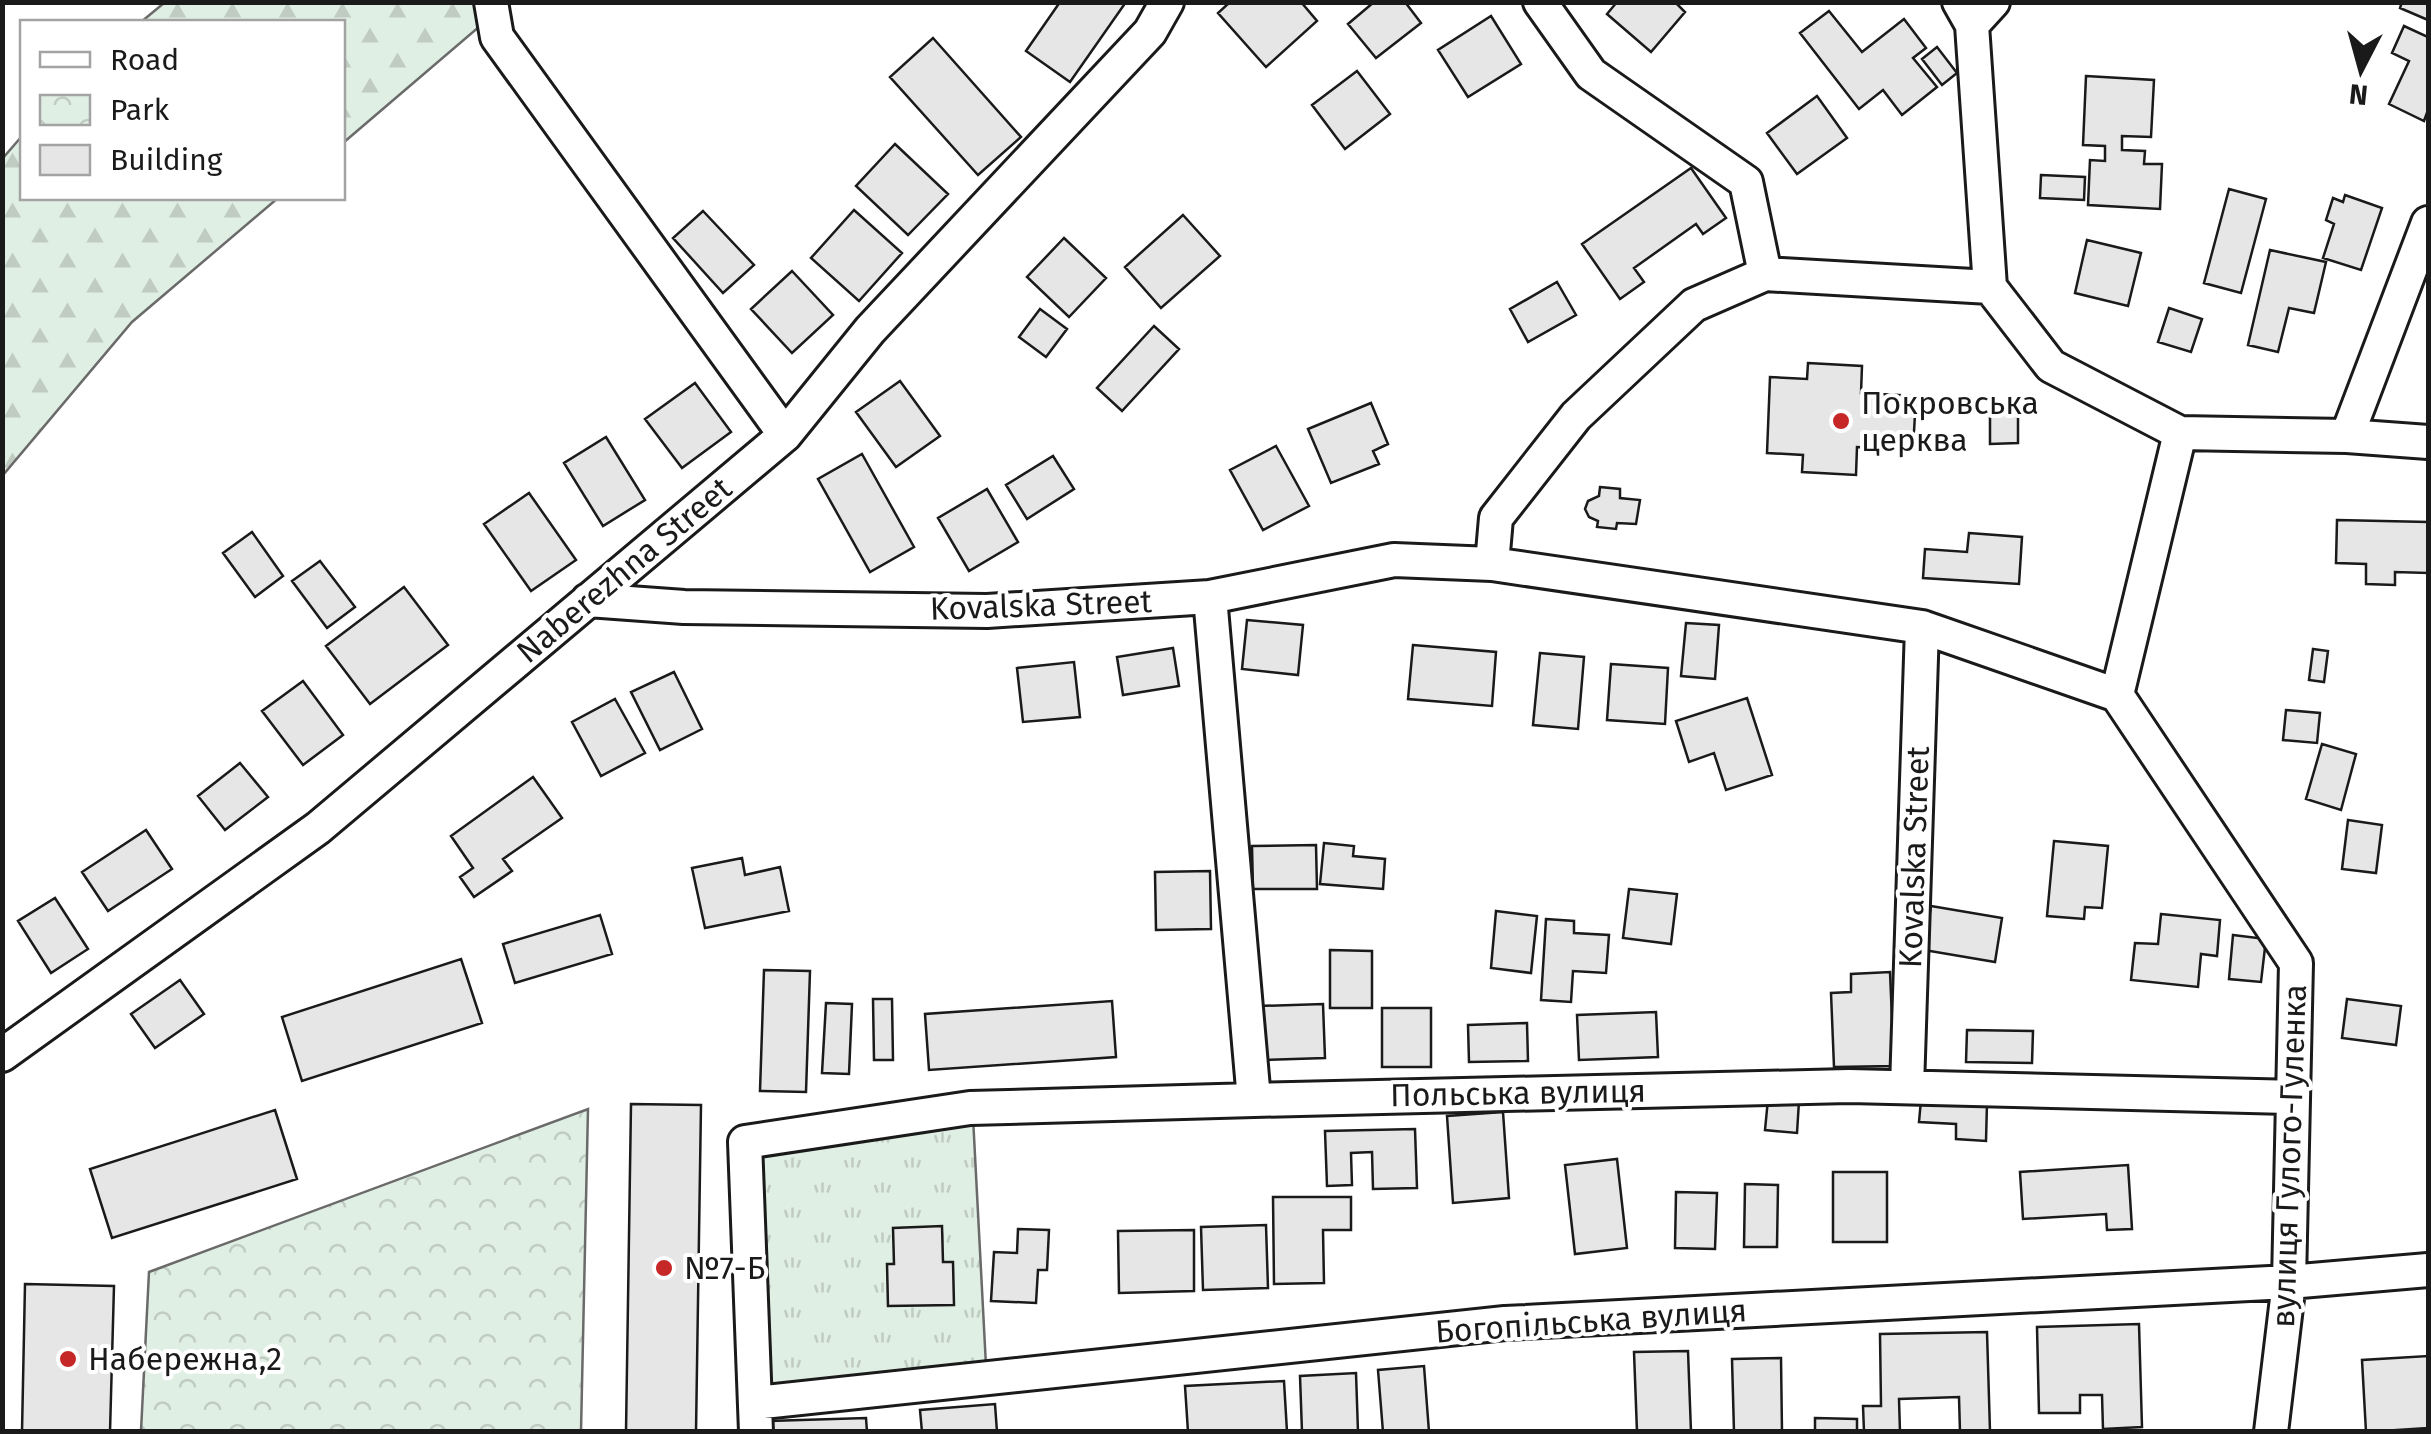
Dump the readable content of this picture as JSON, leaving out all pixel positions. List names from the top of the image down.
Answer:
{
  "streets": {
    "street": [
      "Naberezhna Street",
      "Kovalska Street",
      "Польська вулиця",
      "вулиця Гулого-Гуленка",
      "Богопільська вулиця"
    ]
  },
  "crossings": [
    ["Naberezhna Street", "Kovalska Street"],
    ["Kovalska Street", "Польська вулиця"],
    ["Kovalska Street", "вулиця Гулого-Гуленка"],
    ["Польська вулиця", "вулиця Гулого-Гуленка"],
    ["Польська вулиця", "Богопільська вулиця"],
    ["вулиця Гулого-Гуленка", "Богопільська вулиця"]
  ],
  "places": ["Покровська церква", "№7-Б", "Набережна,2"],
  "legend": ["Road", "Park", "Building"],
  "north": "bottom"
}
